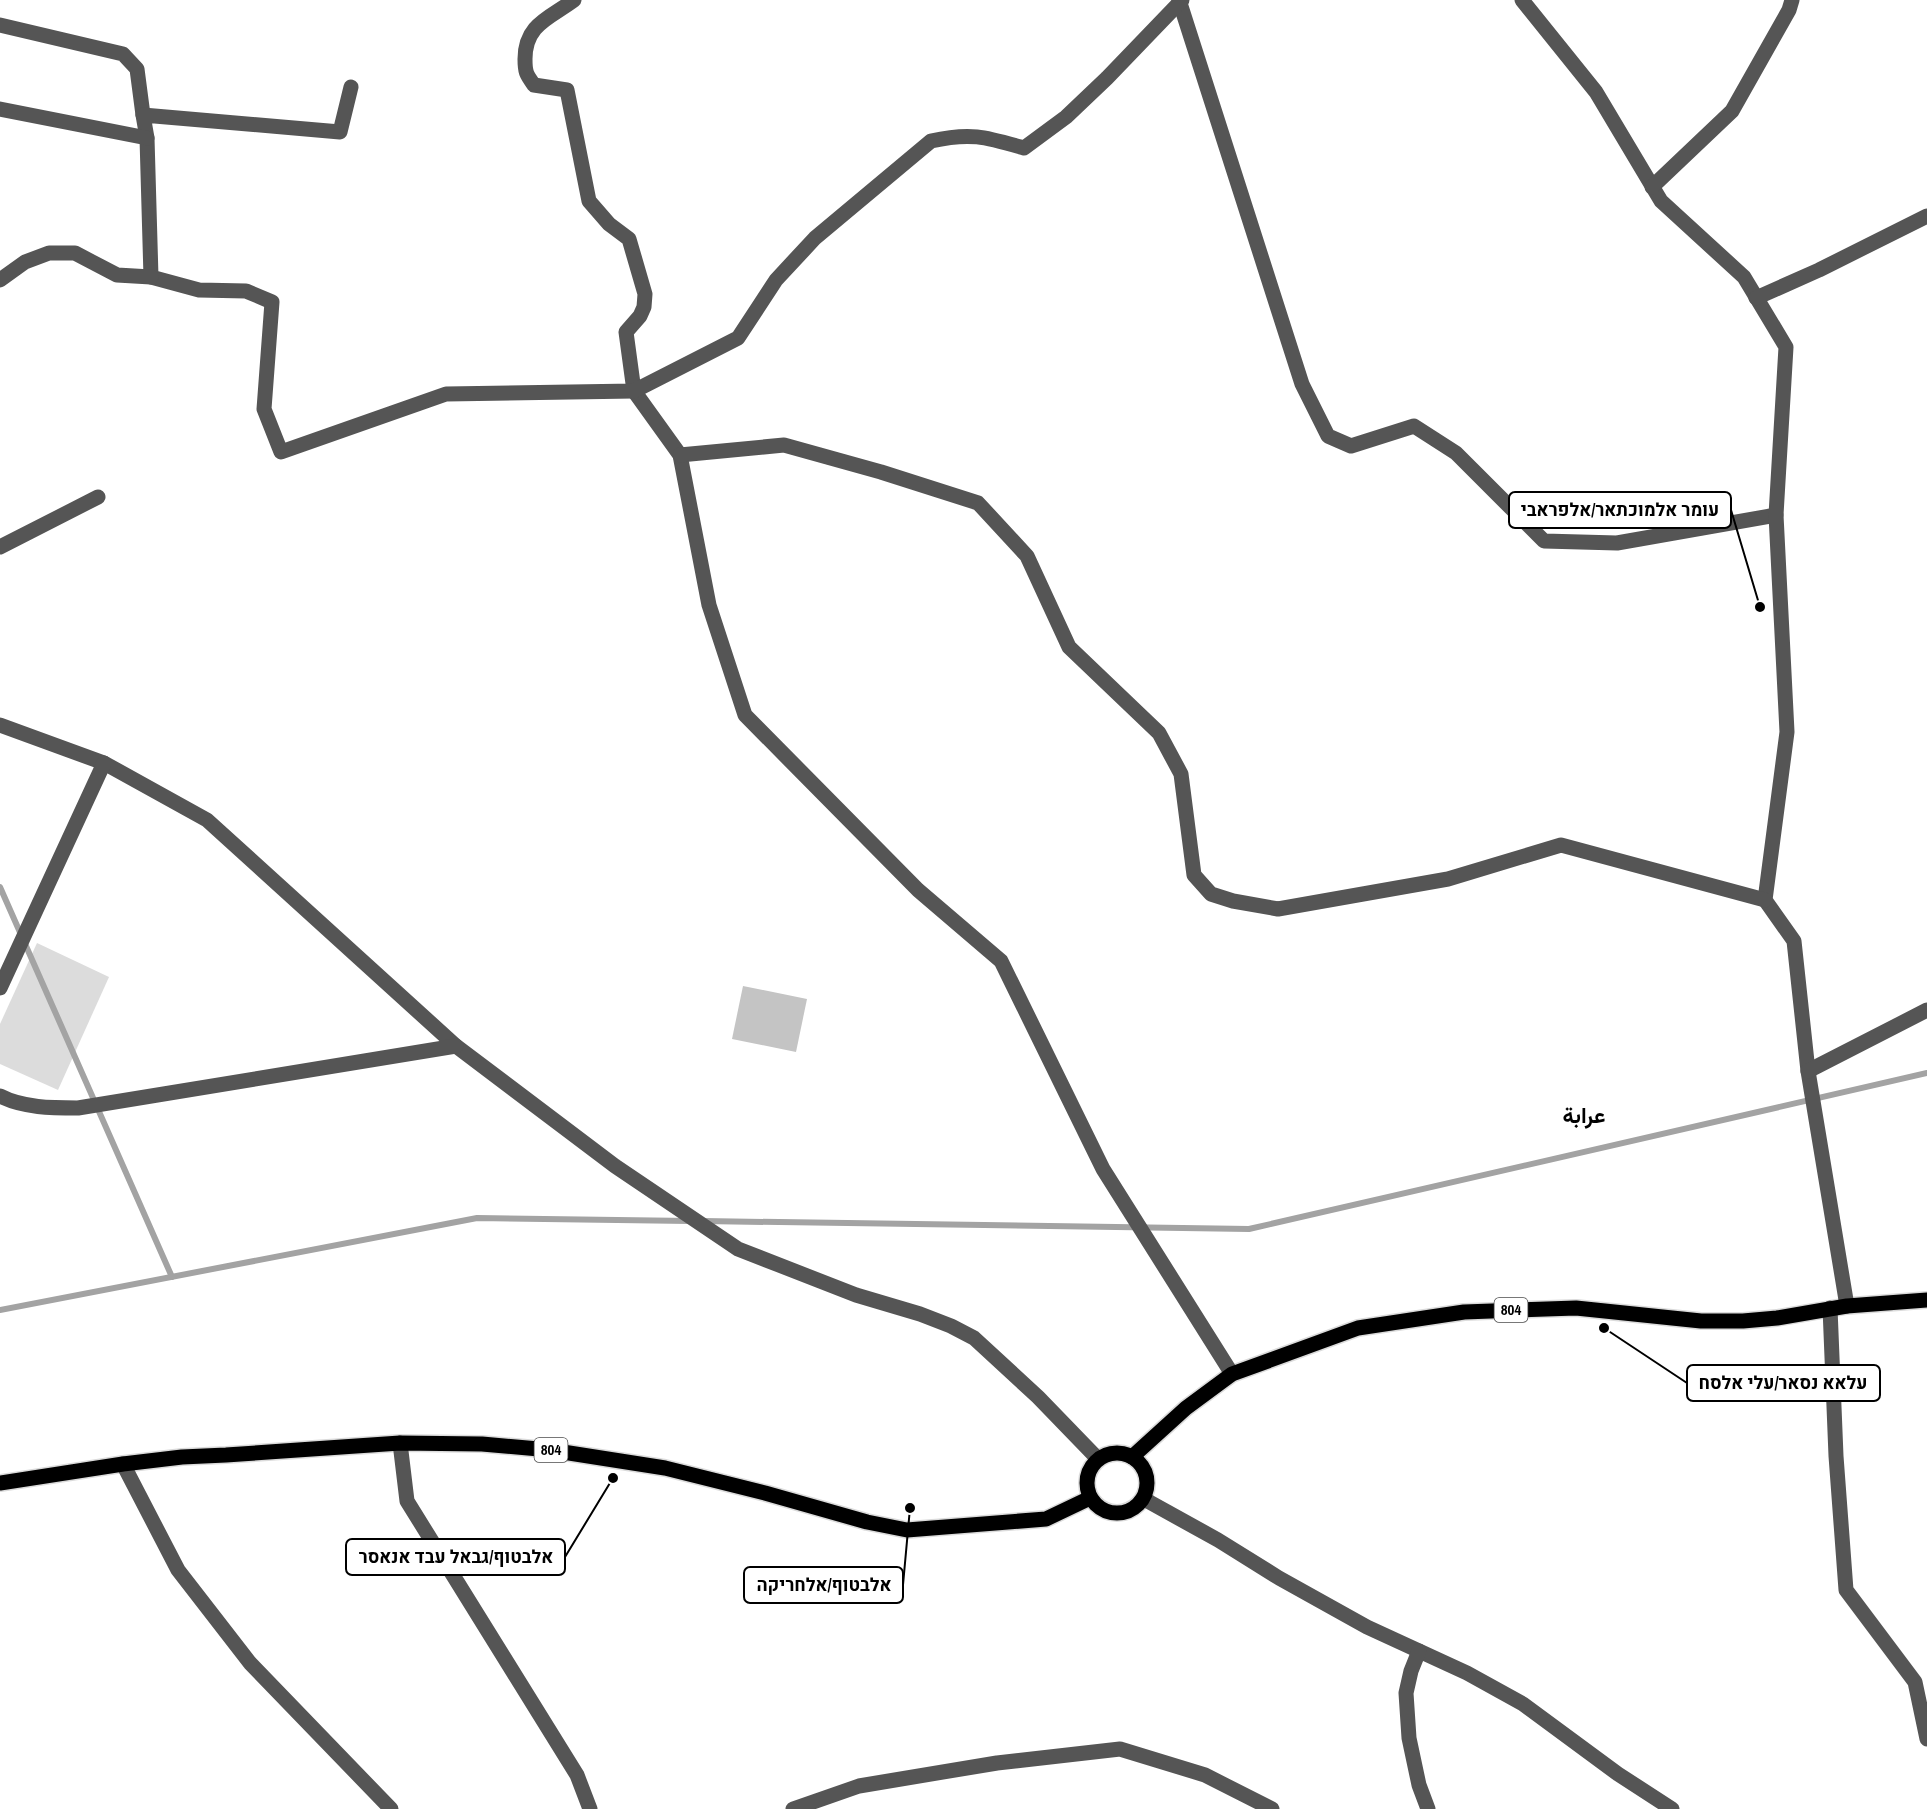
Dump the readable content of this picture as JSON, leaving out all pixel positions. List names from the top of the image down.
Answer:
{
  "streets": {
    "main road": ["804"]
  },
  "districts": ["عرابة"],
  "places": [
    "עומר אלמוכתאר/אלפראבי",
    "עלאא נסאר/עלי אלסח",
    "אלבטוף/גבאל עבד אנאסר",
    "אלבטוף/אלחריקה"
  ]
}
